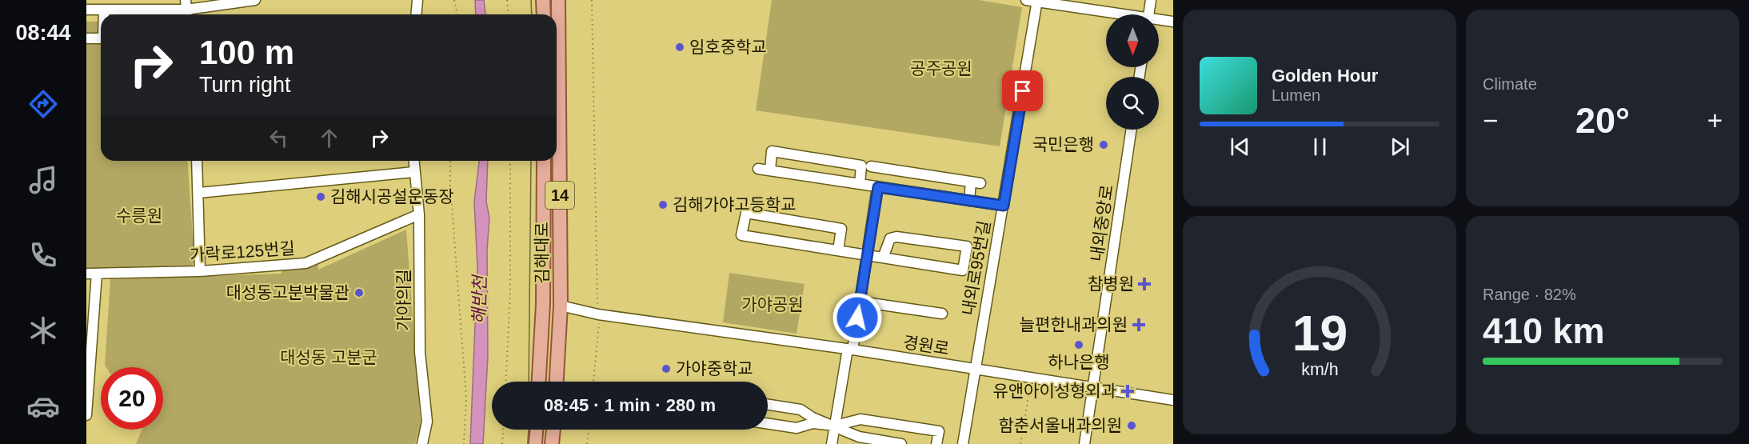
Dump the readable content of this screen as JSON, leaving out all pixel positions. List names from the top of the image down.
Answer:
{
  "streets": {
    "main road": ["14", "김해대로"],
    "street": [
      "내외중앙로",
      "가락로125번길",
      "내외로95번길",
      "가야의길",
      "경원로"
    ]
  },
  "crossings": [
    ["내외중앙로", "경원로"],
    ["가락로125번길", "가야의길"],
    ["김해대로", "경원로"],
    ["내외로95번길", "경원로"]
  ],
  "water": ["해반천"],
  "parks": [
    "공주공원",
    "수릉원",
    "가야공원",
    "대성동 고분군"
  ],
  "places": {
    "other": [
      "임호중학교",
      "국민은행",
      "김해시공설운동장",
      "김해가야고등학교",
      "대성동고분박물관",
      "하나은행",
      "가야중학교",
      "함춘서울내과의원"
    ],
    "health": ["참병원", "늘편한내과의원", "유앤아이성형외과"]
  },
  "north": "bottom",
  "page": {
    "tabs": "08:44",
    "tile": [
      "Climate",
      ["Range · 82%", "410 km"]
    ],
    "turn": ["100 m", "Turn right"],
    "song": ["Golden Hour", "Lumen"],
    "heat": ["−", "20°", "+"],
    "limit": "20",
    "trip": "08:45 · 1 min · 280 m",
    "gauge": ["19", "km/h"]
  }
}
